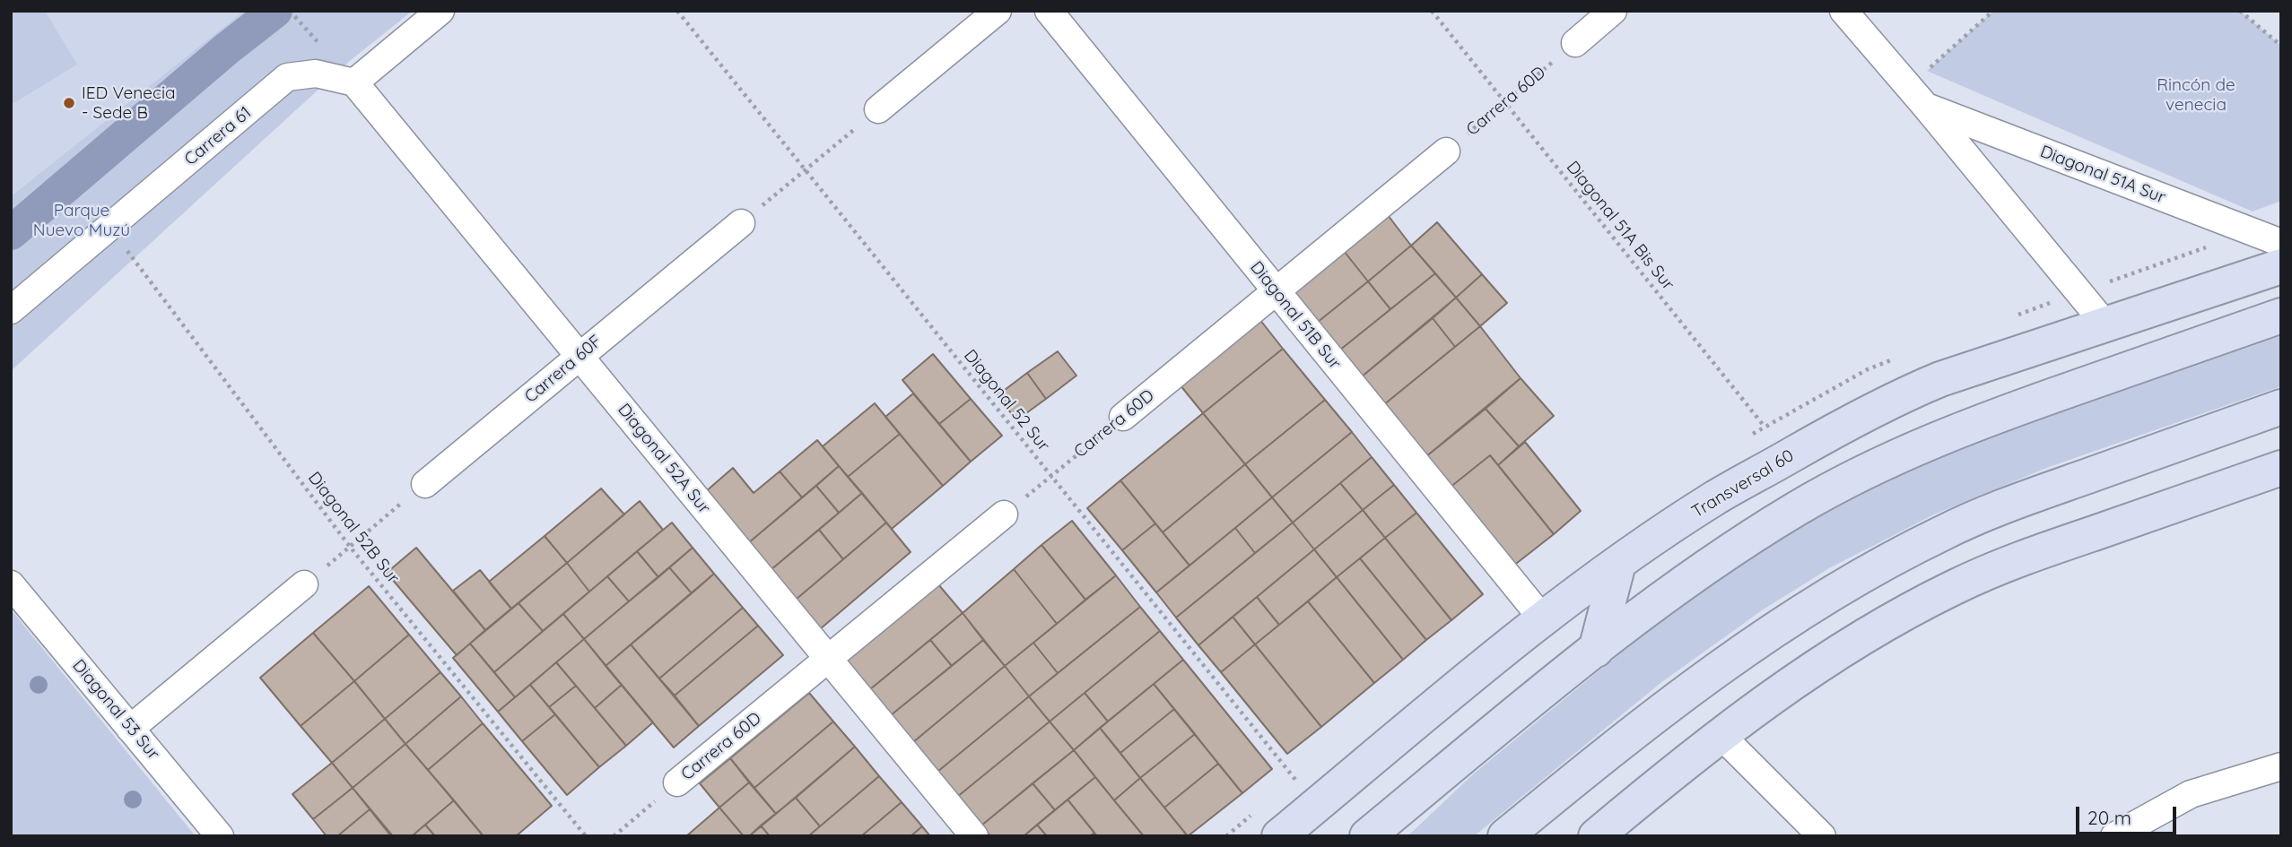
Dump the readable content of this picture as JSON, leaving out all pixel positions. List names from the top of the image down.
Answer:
{
  "streets": {
    "highway": ["Transversal 60"],
    "street": [
      "Carrera 60D",
      "Carrera 61",
      "Diagonal 51A Sur",
      "Diagonal 51B Sur",
      "Carrera 60F",
      "Diagonal 52A Sur",
      "Diagonal 53 Sur"
    ],
    "path": ["Diagonal 51A Bis Sur", "Diagonal 52 Sur", "Diagonal 52B Sur"]
  },
  "crossings": [
    ["Carrera 60D", "Diagonal 51A Bis Sur"],
    ["Carrera 60D", "Diagonal 51B Sur"],
    ["Carrera 60D", "Diagonal 52 Sur"],
    ["Carrera 60D", "Diagonal 52A Sur"],
    ["Carrera 61", "Diagonal 52A Sur"],
    ["Carrera 61", "Diagonal 52B Sur"],
    ["Diagonal 51A Sur", "Transversal 60"],
    ["Diagonal 51A Bis Sur", "Transversal 60"],
    ["Diagonal 51B Sur", "Transversal 60"],
    ["Carrera 60F", "Diagonal 52A Sur"],
    ["Diagonal 52 Sur", "Transversal 60"]
  ],
  "parks": ["Rincón de venecia", "Parque Nuevo Muzú"],
  "places": ["IED Venecia - Sede B"],
  "scale_bar": "20 m"
}
